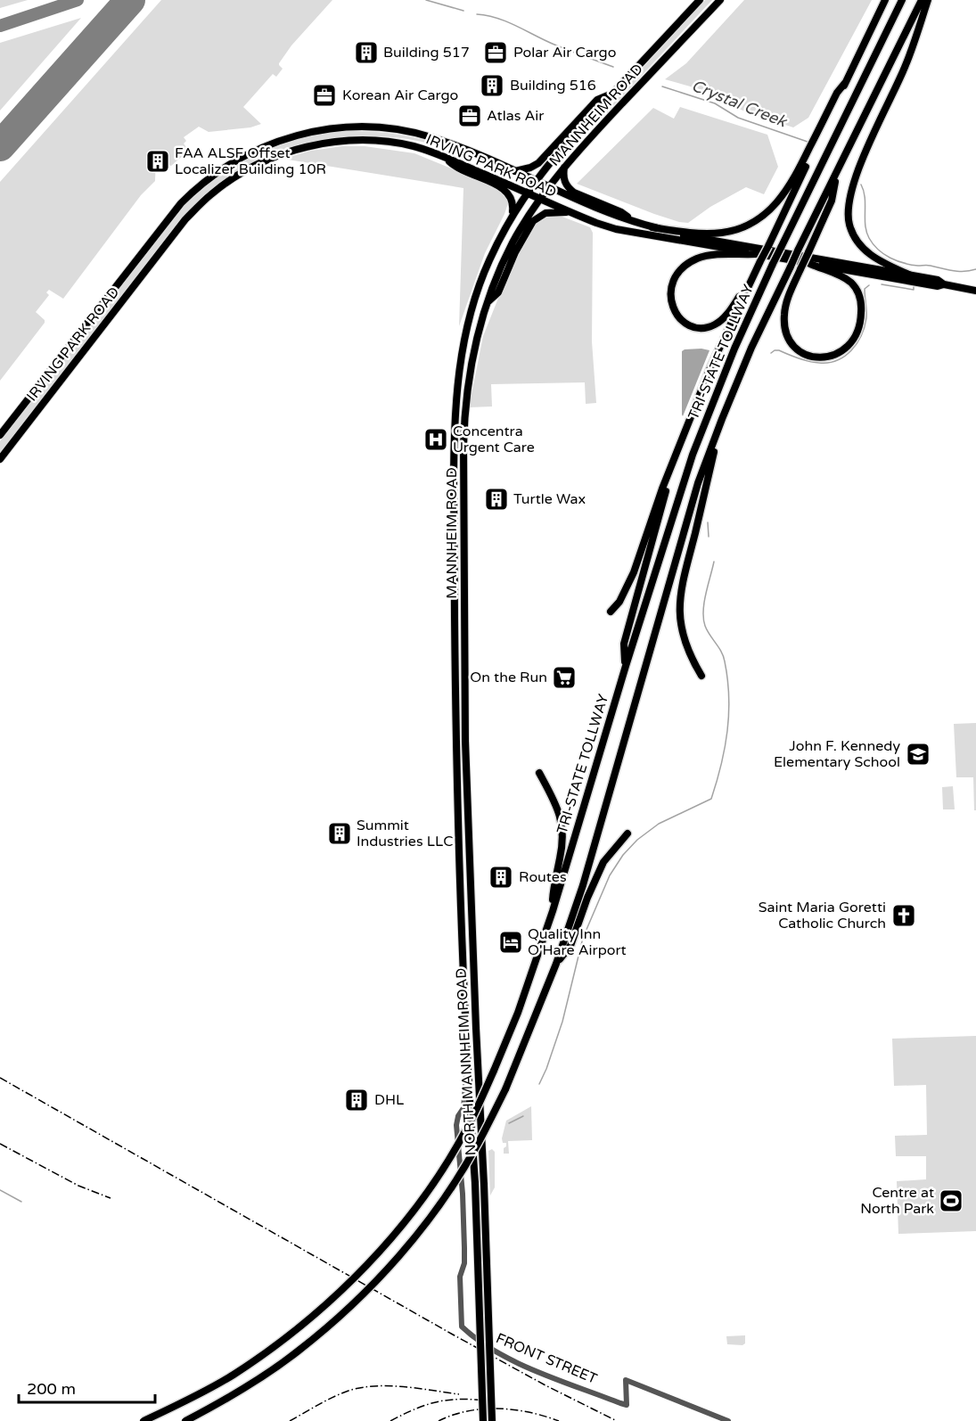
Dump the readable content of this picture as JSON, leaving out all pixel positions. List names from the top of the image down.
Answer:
{
  "streets": {
    "highway": ["TRI-STATE TOLLWAY"],
    "main road": ["MANNHEIM ROAD", "IRVING PARK ROAD", "NORTH MANNHEIM ROAD"],
    "street": ["FRONT STREET"]
  },
  "crossings": [
    ["MANNHEIM ROAD", "IRVING PARK ROAD"],
    ["MANNHEIM ROAD", "NORTH MANNHEIM ROAD"]
  ],
  "water": ["Crystal Creek"],
  "places": {
    "building": [
      "Building 517",
      "Building 516",
      "FAA ALSF Offset Localizer Building 10R",
      "Turtle Wax",
      "Summit Industries LLC",
      "Routes",
      "DHL"
    ],
    "office": ["Polar Air Cargo", "Korean Air Cargo", "Atlas Air"],
    "hospital": ["Concentra Urgent Care"],
    "supermarket": ["On the Run"],
    "school or university": ["John F. Kennedy Elementary School"],
    "church": ["Saint Maria Goretti Catholic Church"],
    "hotel": ["Quality Inn O'Hare Airport"],
    "sports": ["Centre at North Park"]
  },
  "scale_bar": "200 m"
}
